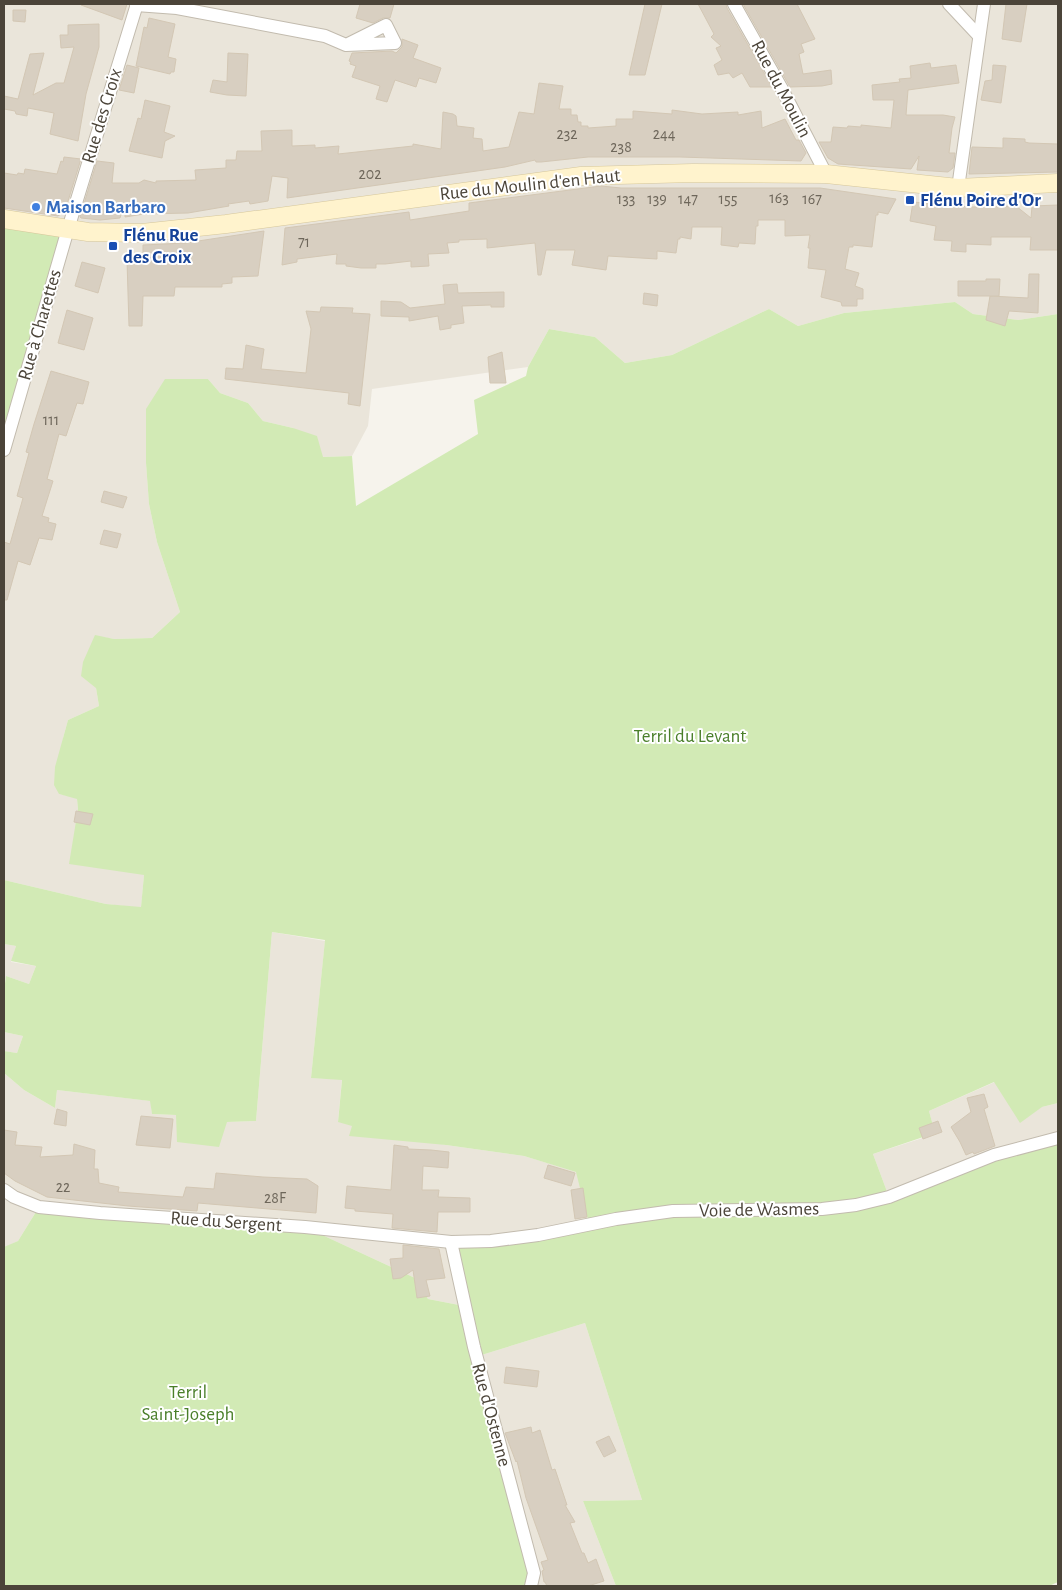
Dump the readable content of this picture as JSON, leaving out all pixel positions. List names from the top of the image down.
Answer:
{
  "streets": {
    "street": [
      "Rue du Moulin",
      "Rue des Croix",
      "Rue du Moulin d'en Haut",
      "Rue à Charettes",
      "Voie de Wasmes",
      "Rue du Sergent",
      "Rue d'Ostenne"
    ]
  },
  "crossings": [
    ["Rue du Moulin", "Rue du Moulin d'en Haut"],
    ["Rue des Croix", "Rue du Moulin d'en Haut"],
    ["Rue des Croix", "Rue à Charettes"],
    ["Rue du Moulin d'en Haut", "Rue à Charettes"],
    ["Voie de Wasmes", "Rue du Sergent"],
    ["Voie de Wasmes", "Rue d'Ostenne"],
    ["Rue du Sergent", "Rue d'Ostenne"]
  ],
  "parks": ["Terril du Levant", "Terril Saint-Joseph"],
  "places": {
    "transit": ["Flénu Poire d'Or", "Flénu Rue des Croix"],
    "other": ["Maison Barbaro"]
  },
  "house_numbers": [
    "232",
    "244",
    "238",
    "202",
    "163",
    "133",
    "139",
    "147",
    "155",
    "167",
    "71",
    "111",
    "22",
    "28F"
  ]
}
